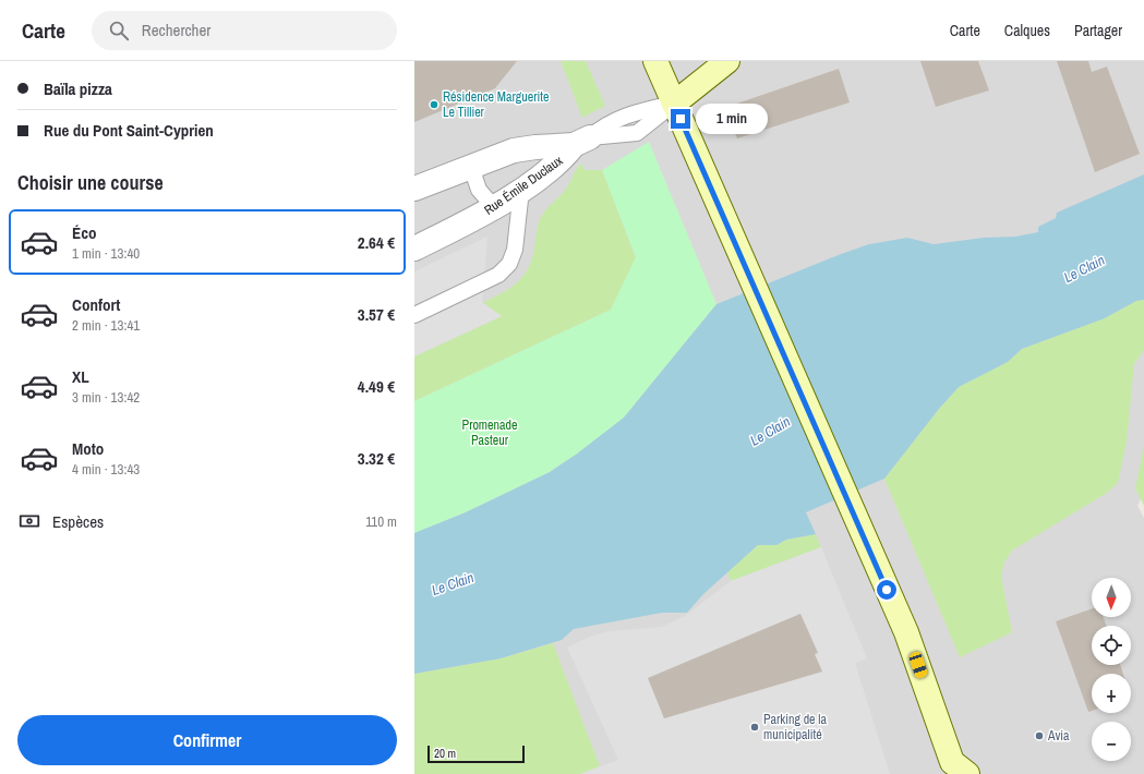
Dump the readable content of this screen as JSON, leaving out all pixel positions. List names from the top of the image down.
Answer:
{
  "streets": {
    "street": ["Rue Émile Duclaux"]
  },
  "water": ["Le Clain"],
  "parks": ["Promenade Pasteur"],
  "places": ["Résidence Marguerite Le Tillier", "Parking de la municipalité", "Avia"],
  "scale_bar": "20 m",
  "north": "bottom",
  "page": {
    "header": "Carte",
    "search": "Rechercher",
    "nav": ["Carte", "Calques", "Partager"],
    "banner": ["Baïla pizza", "Rue du Pont Saint-Cyprien"],
    "bubble": "1 min",
    "heading": "Choisir une course",
    "list": [
      {
        "name": "Éco",
        "note": "1 min · 13:40",
        "value": "2.64 €"
      },
      {
        "name": "Confort",
        "note": "2 min · 13:41",
        "value": "3.57 €"
      },
      {
        "name": "XL",
        "note": "3 min · 13:42",
        "value": "4.49 €"
      },
      {
        "name": "Moto",
        "note": "4 min · 13:43",
        "value": "3.32 €"
      }
    ],
    "pay": ["Espèces", "110 m"],
    "map_buttons": ["+", "−"],
    "buttons": "Confirmer",
    "scale": "20 m"
  }
}
